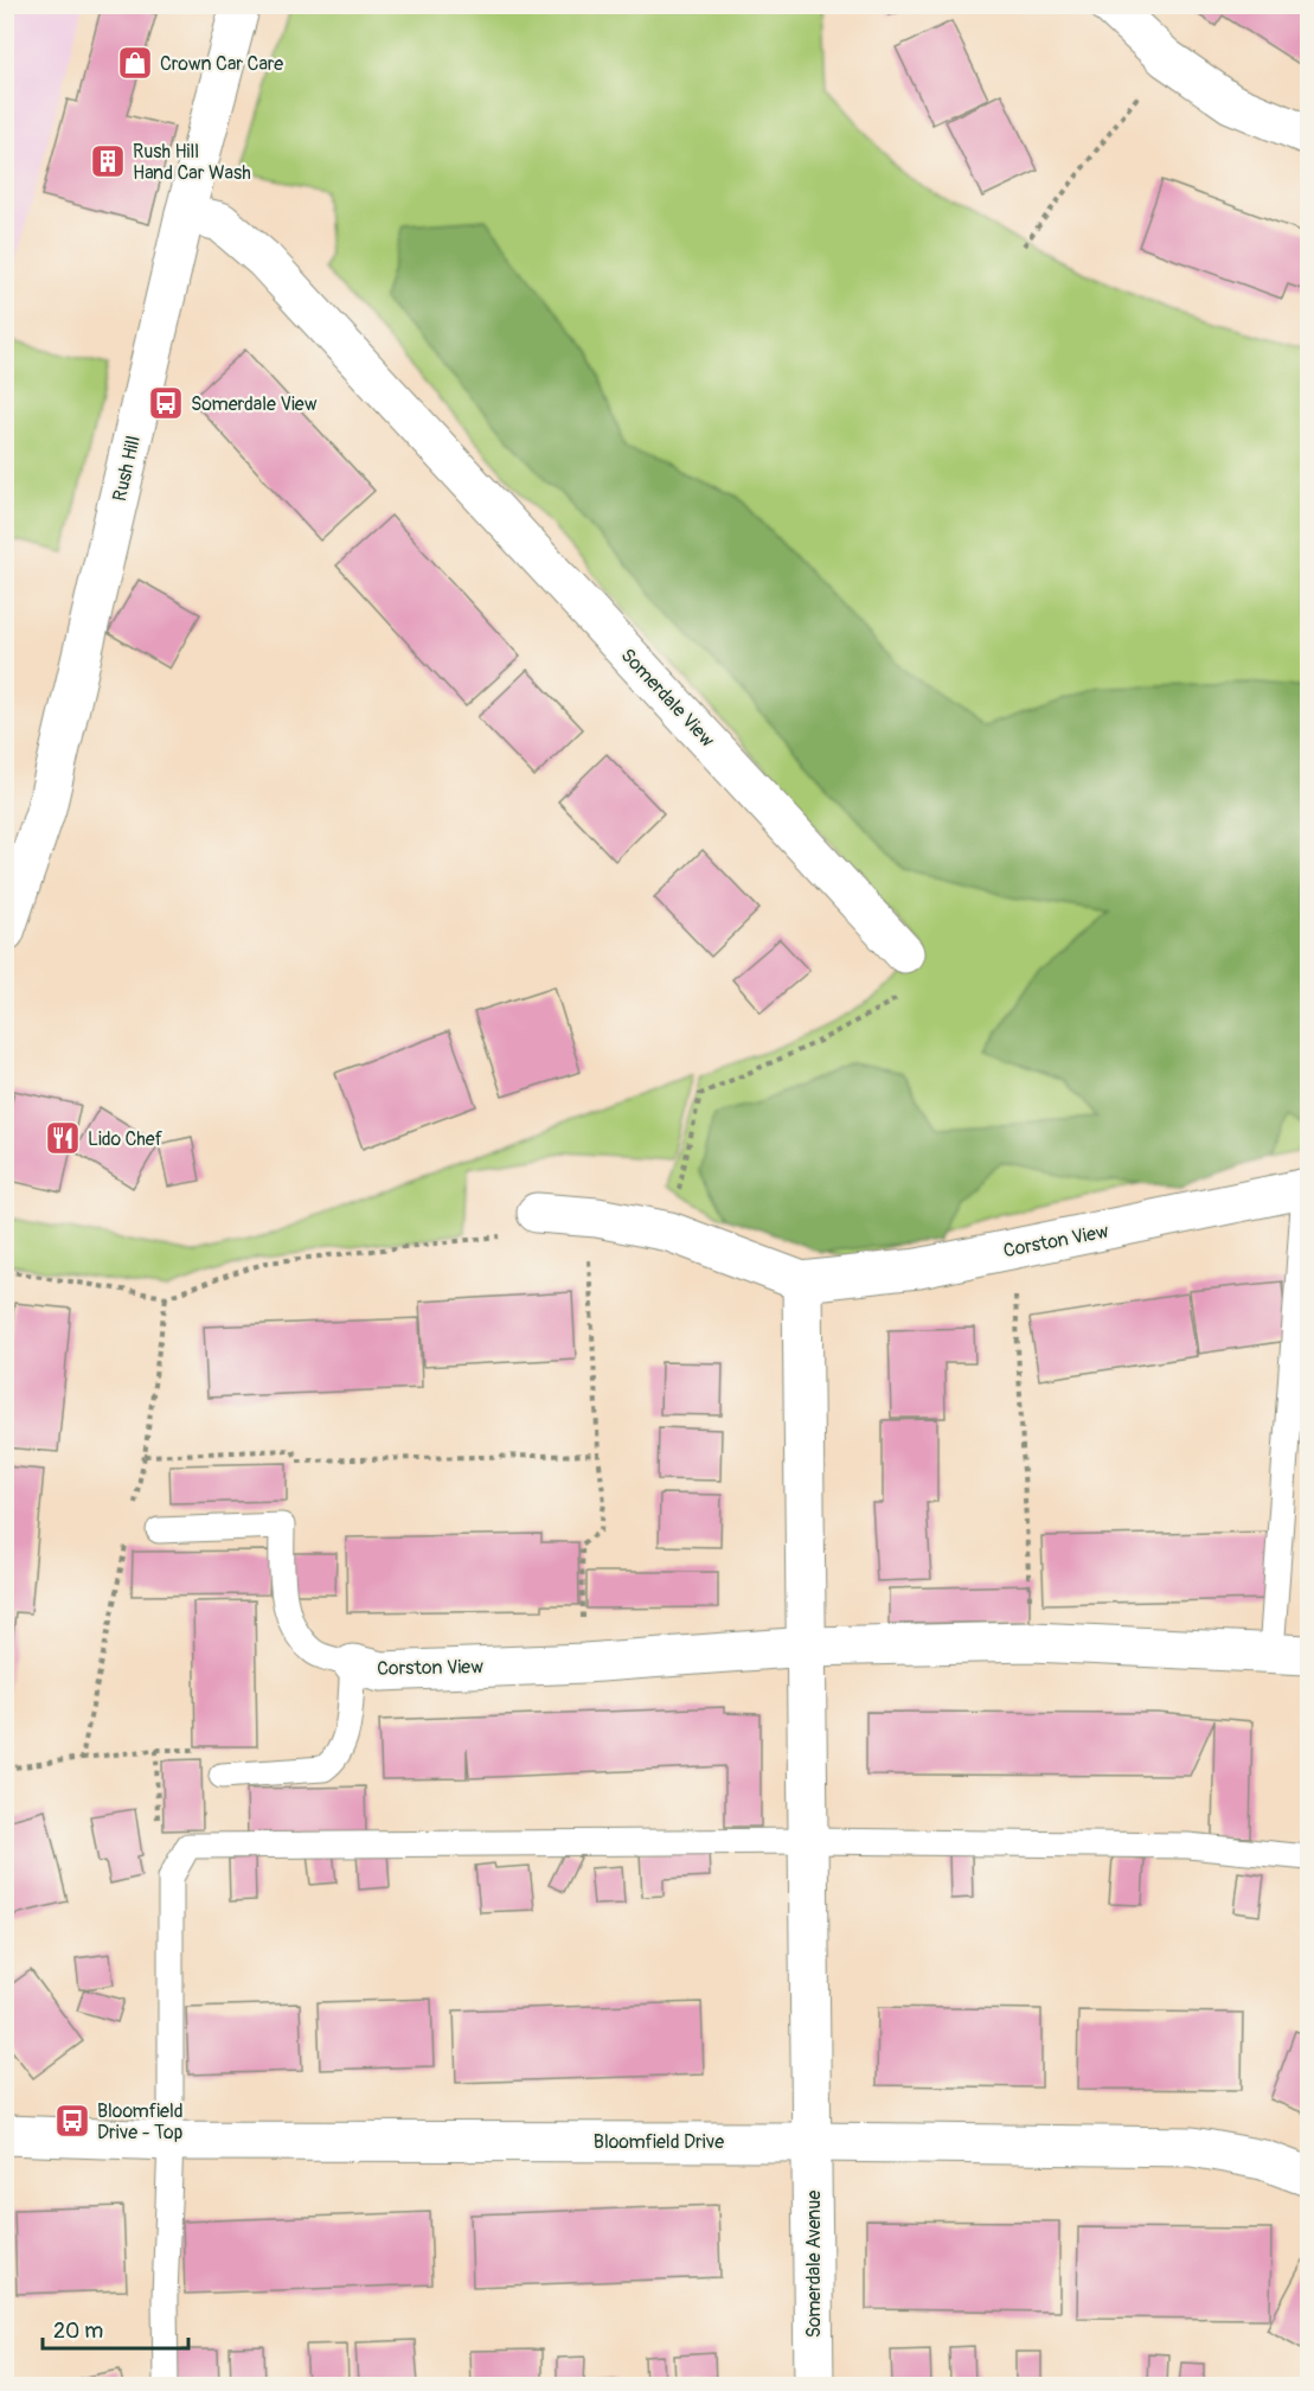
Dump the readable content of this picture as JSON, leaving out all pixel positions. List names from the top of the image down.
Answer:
{
  "streets": {
    "street": [
      "Rush Hill",
      "Somerdale View",
      "Corston View",
      "Bloomfield Drive",
      "Somerdale Avenue"
    ]
  },
  "crossings": [
    ["Rush Hill", "Somerdale View"],
    ["Bloomfield Drive", "Somerdale Avenue"]
  ],
  "places": {
    "shop": ["Crown Car Care"],
    "building": ["Rush Hill Hand Car Wash"],
    "bus stop": ["Somerdale View", "Bloomfield Drive - Top"],
    "restaurant": ["Lido Chef"]
  },
  "scale_bar": "20 m"
}
